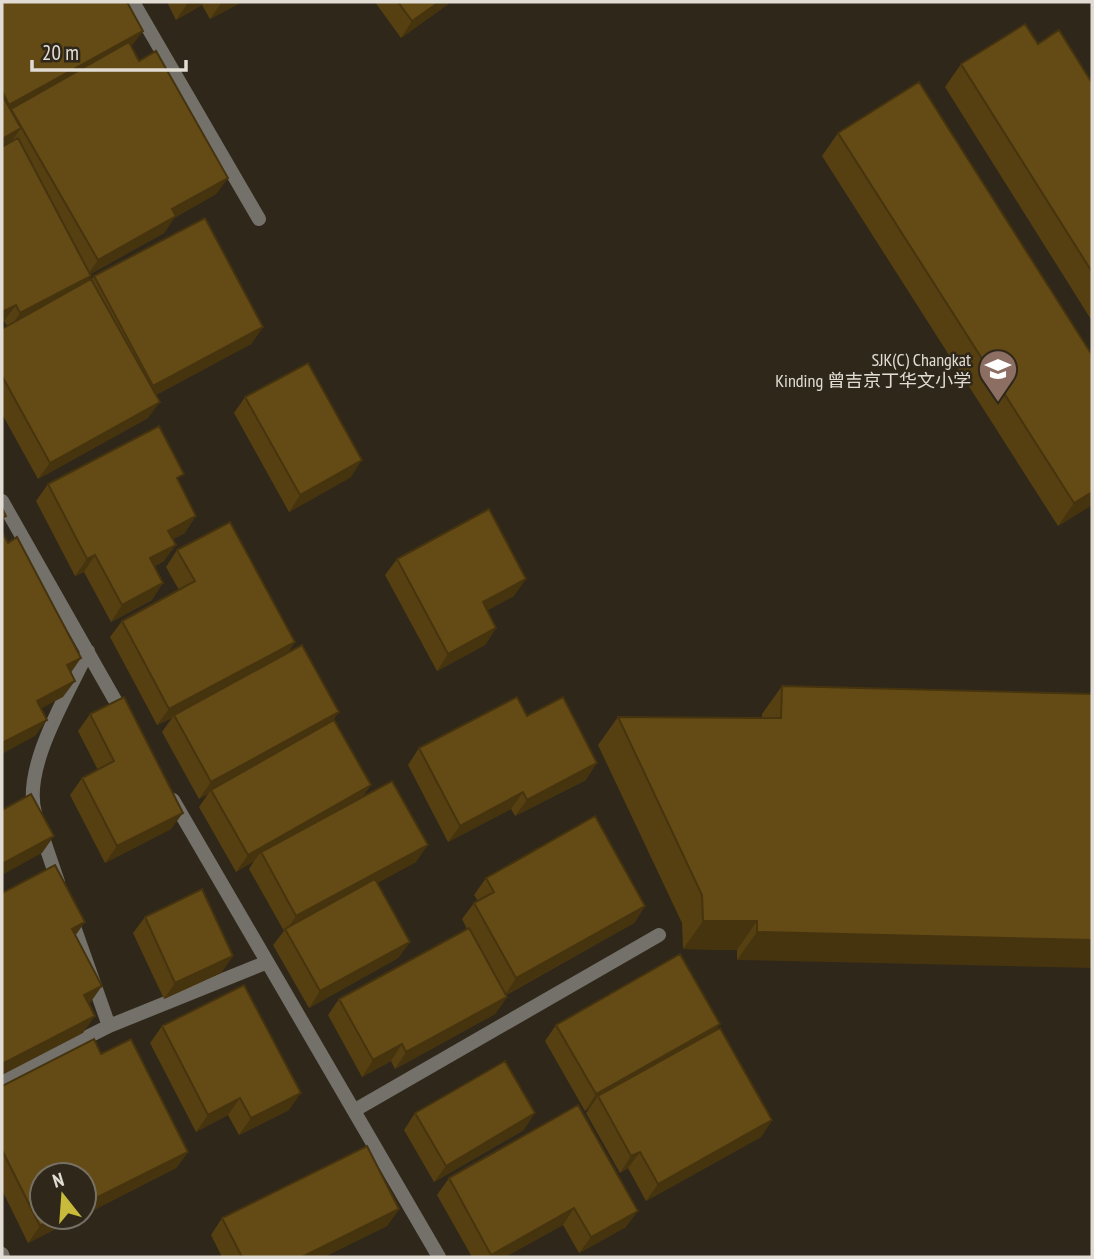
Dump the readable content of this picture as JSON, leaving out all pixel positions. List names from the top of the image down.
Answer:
{
  "places": {
    "school or university": ["SJK(C) Changkat Kinding 曾吉京丁华文小学"]
  },
  "scale_bar": "20 m",
  "north": "top"
}
